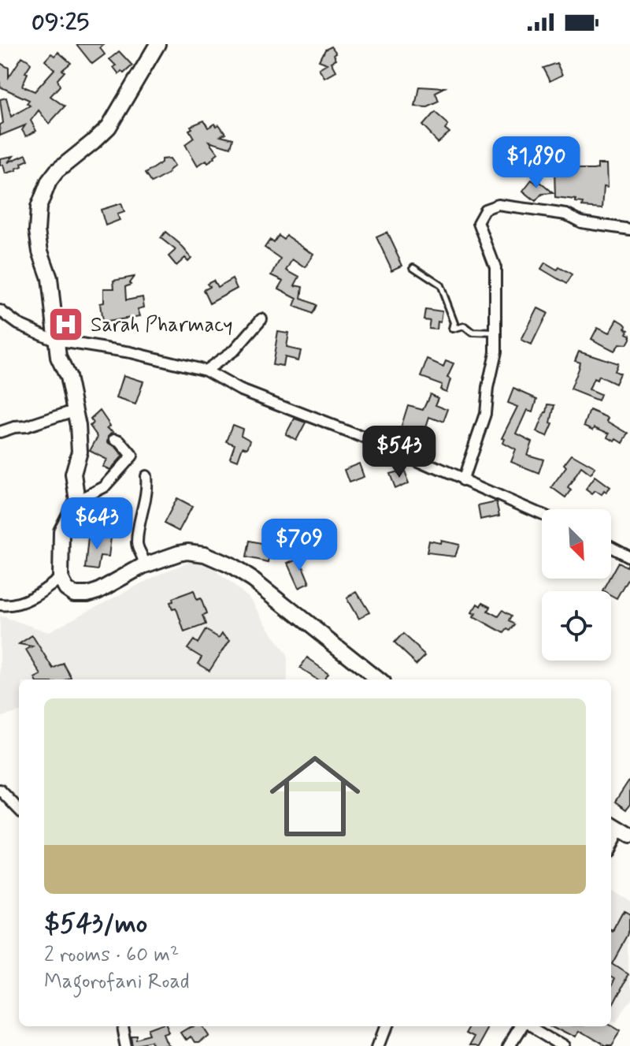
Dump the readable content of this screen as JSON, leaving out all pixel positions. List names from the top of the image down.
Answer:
{
  "places": {
    "hospital": ["Sarah Pharmacy"]
  },
  "north": "bottom right",
  "page": {
    "status": "09:25",
    "price": [
      "$1,890",
      "$543",
      "$643",
      "$709"
    ],
    "list": [
      {
        "name": "$543/mo",
        "note": "2 rooms · 60 m² · Magorofani Road"
      }
    ]
  }
}
